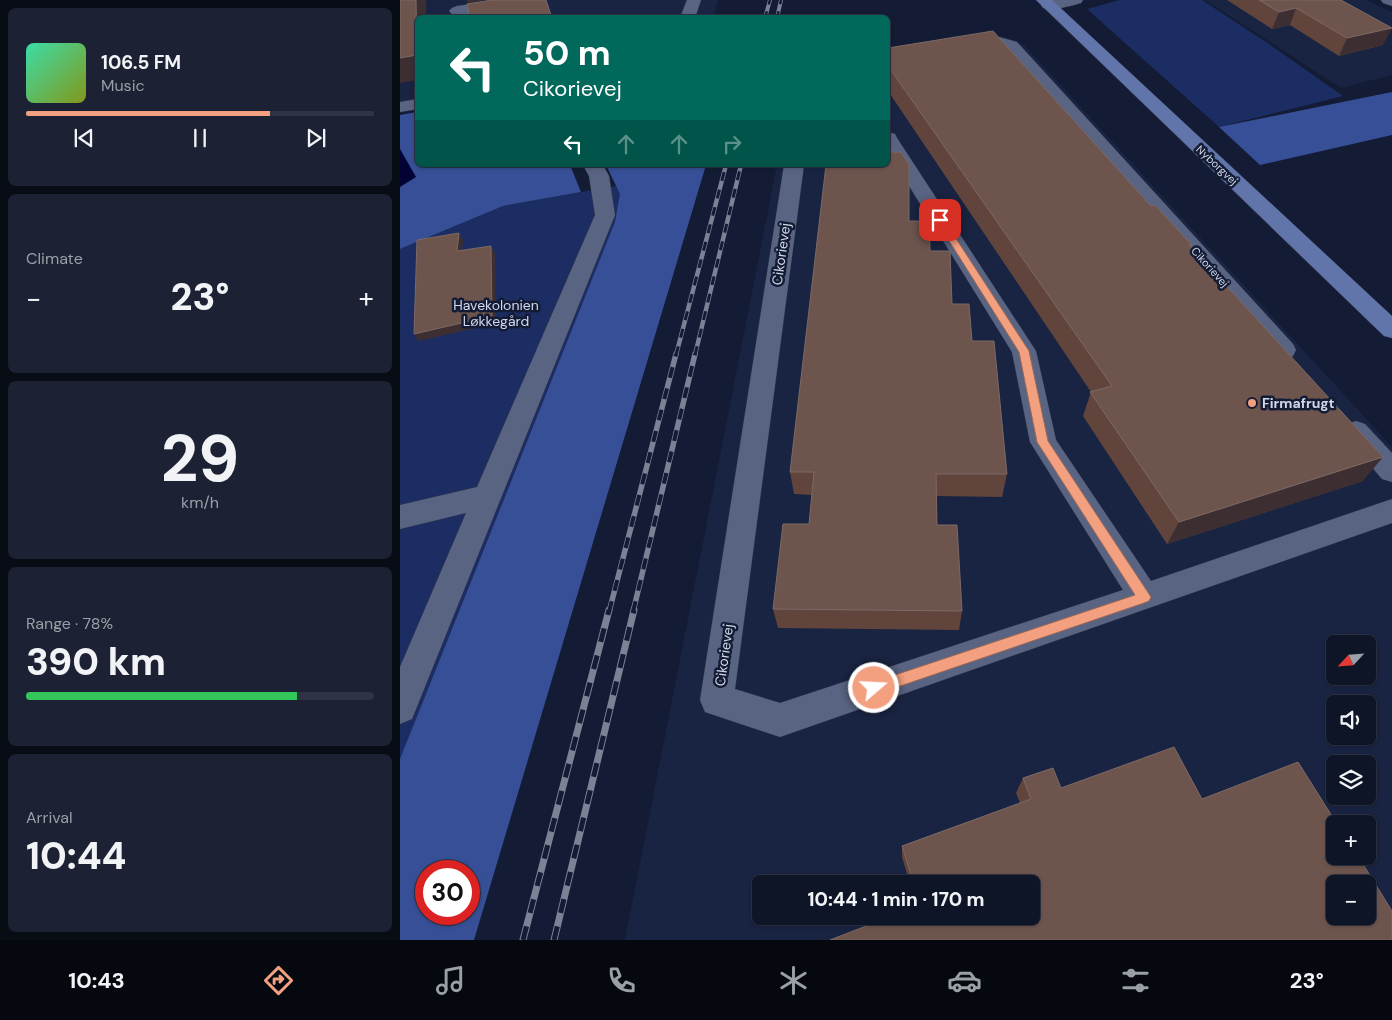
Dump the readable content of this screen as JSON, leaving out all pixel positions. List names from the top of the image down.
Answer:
{
  "streets": {
    "main road": ["Nyborgvej"],
    "street": ["Cikorievej"]
  },
  "parks": ["Havekolonien Løkkegård"],
  "places": ["Firmafrugt"],
  "north": "bottom left",
  "page": {
    "turn": ["50 m", "Cikorievej"],
    "song": ["106.5 FM", "Music"],
    "tile": [
      "Climate",
      ["29", "km/h"],
      ["Range · 78%", "390 km"],
      ["Arrival", "10:44"]
    ],
    "heat": ["−", "23°", "+"],
    "map_buttons": ["+", "−"],
    "limit": "30",
    "trip": "10:44 · 1 min · 170 m",
    "tabs": ["10:43", "23°"]
  }
}
